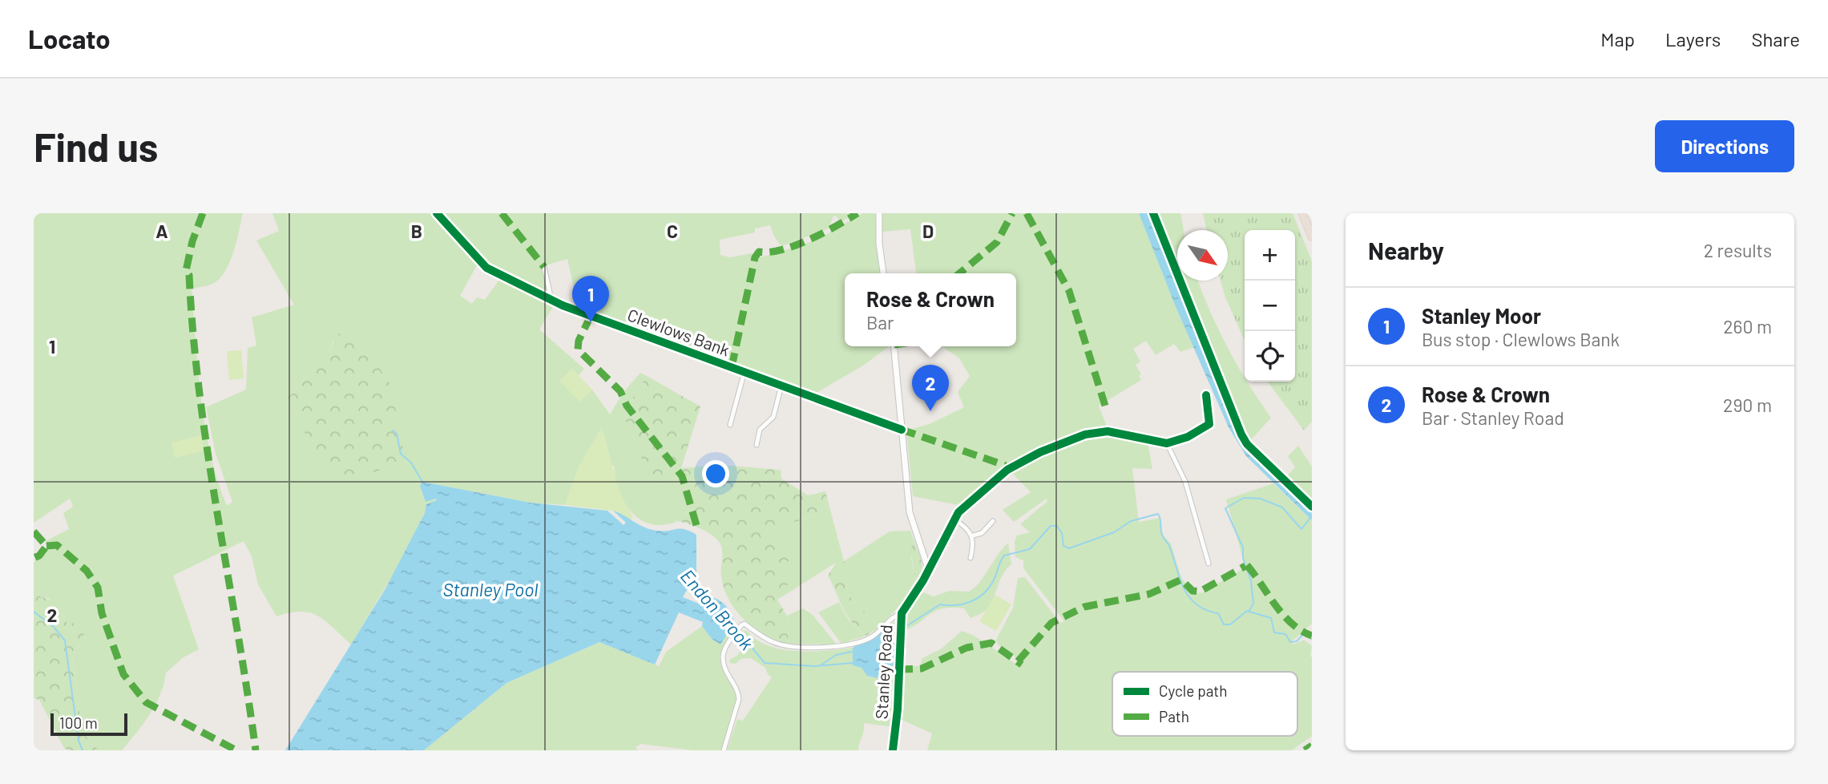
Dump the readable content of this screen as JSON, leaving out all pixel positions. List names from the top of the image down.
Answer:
{
  "streets": {
    "street": ["Clewlows Bank", "Stanley Road"]
  },
  "water": ["Stanley Pool", "Endon Brook"],
  "legend": ["Cycle path", "Path"],
  "scale_bar": "100 m",
  "north": "bottom right",
  "page": {
    "header": "Locato",
    "nav": ["Map", "Layers", "Share"],
    "buttons": "Directions",
    "title": "Find us",
    "heading": ["Nearby", "2 results"],
    "map_buttons": ["+", "−"],
    "popup": ["Rose & Crown", "Bar"],
    "pins": ["1", "2"],
    "list": [
      {
        "mark": "1",
        "name": "Stanley Moor",
        "note": "Bus stop · Clewlows Bank",
        "value": "260 m"
      },
      {
        "mark": "2",
        "name": "Rose & Crown",
        "note": "Bar · Stanley Road",
        "value": "290 m"
      }
    ],
    "scale": "100 m"
  },
  "grid": {
    "columns": [
      "A",
      "B",
      "C",
      "D"
    ],
    "rows": ["1", "2"]
  }
}
